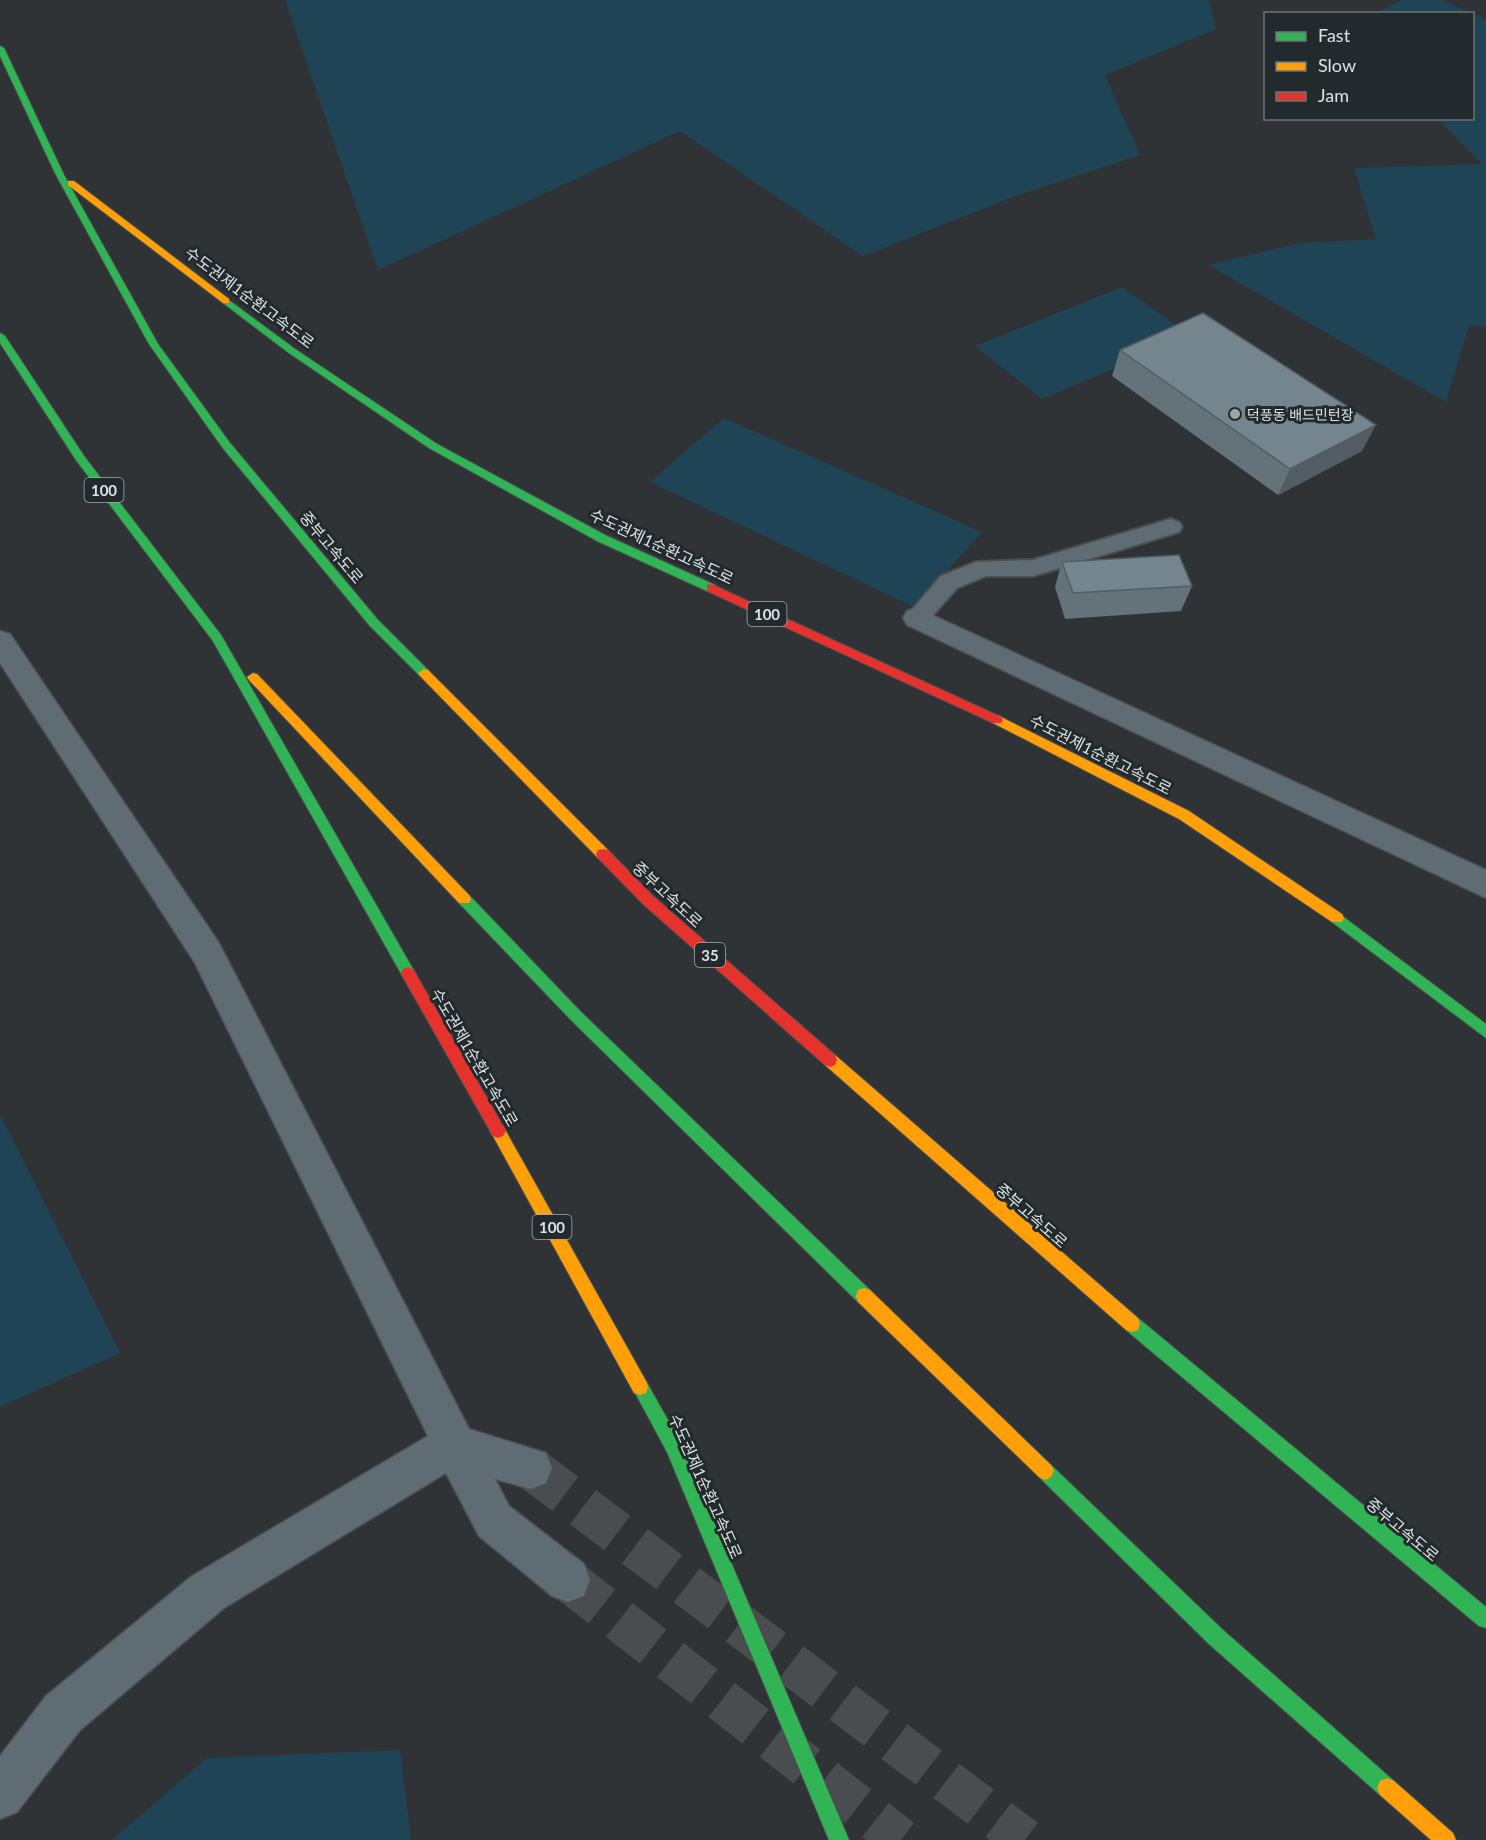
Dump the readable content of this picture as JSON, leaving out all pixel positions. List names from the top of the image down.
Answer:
{
  "streets": {
    "highway": [
      "수도권제1순환고속도로",
      "100",
      "중부고속도로",
      "35"
    ]
  },
  "crossings": [
    ["수도권제1순환고속도로", "중부고속도로"]
  ],
  "places": ["덕풍동 배드민턴장"],
  "legend": ["Fast", "Slow", "Jam"]
}
